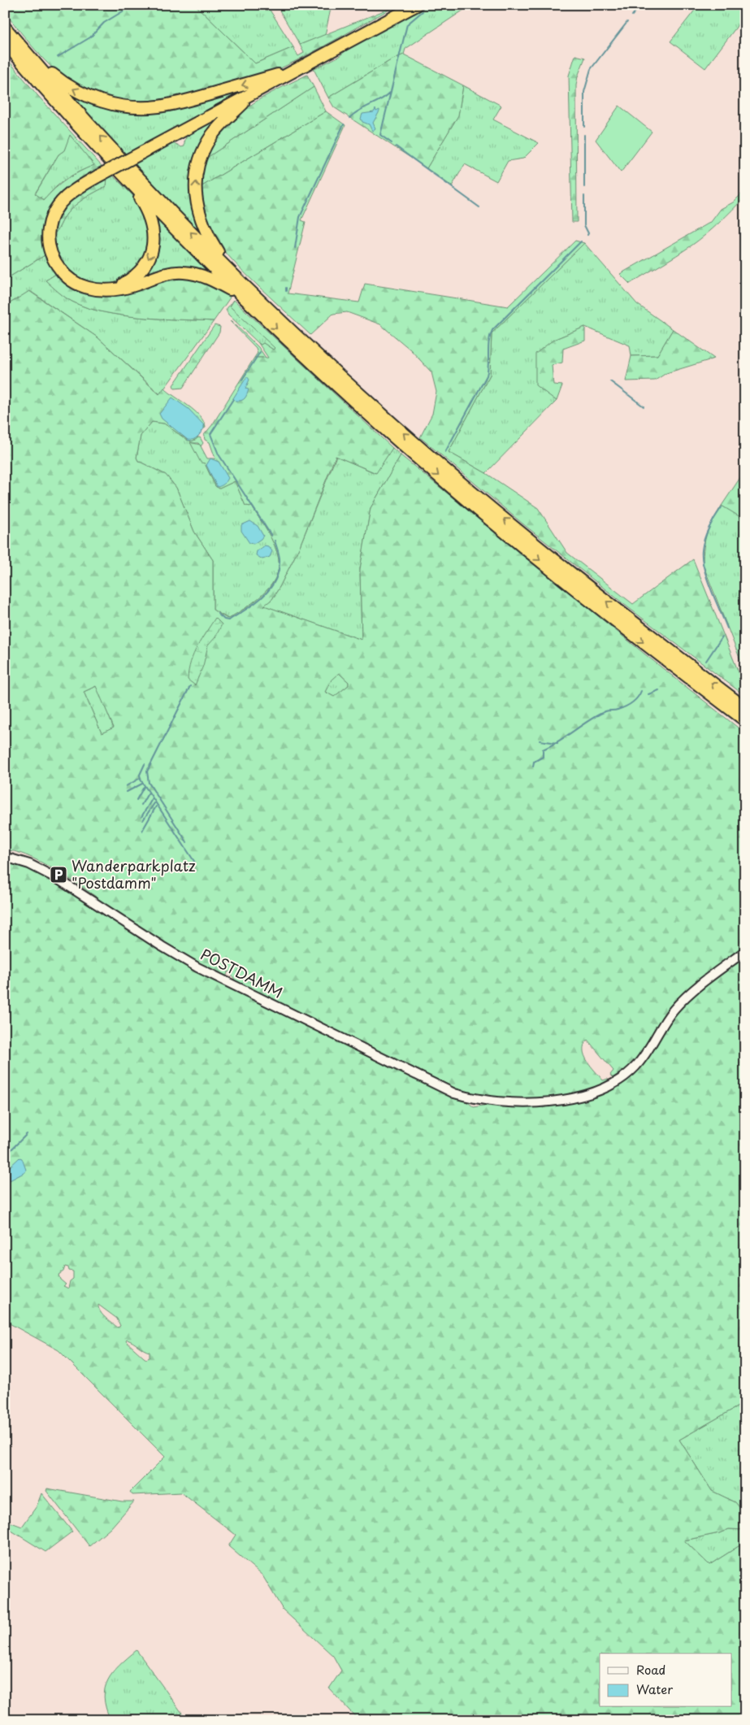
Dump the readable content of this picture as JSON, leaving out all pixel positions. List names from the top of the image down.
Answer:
{
  "streets": {
    "street": ["POSTDAMM"]
  },
  "places": {
    "parking": ["Wanderparkplatz \"Postdamm\""]
  },
  "legend": ["Road", "Water"]
}
